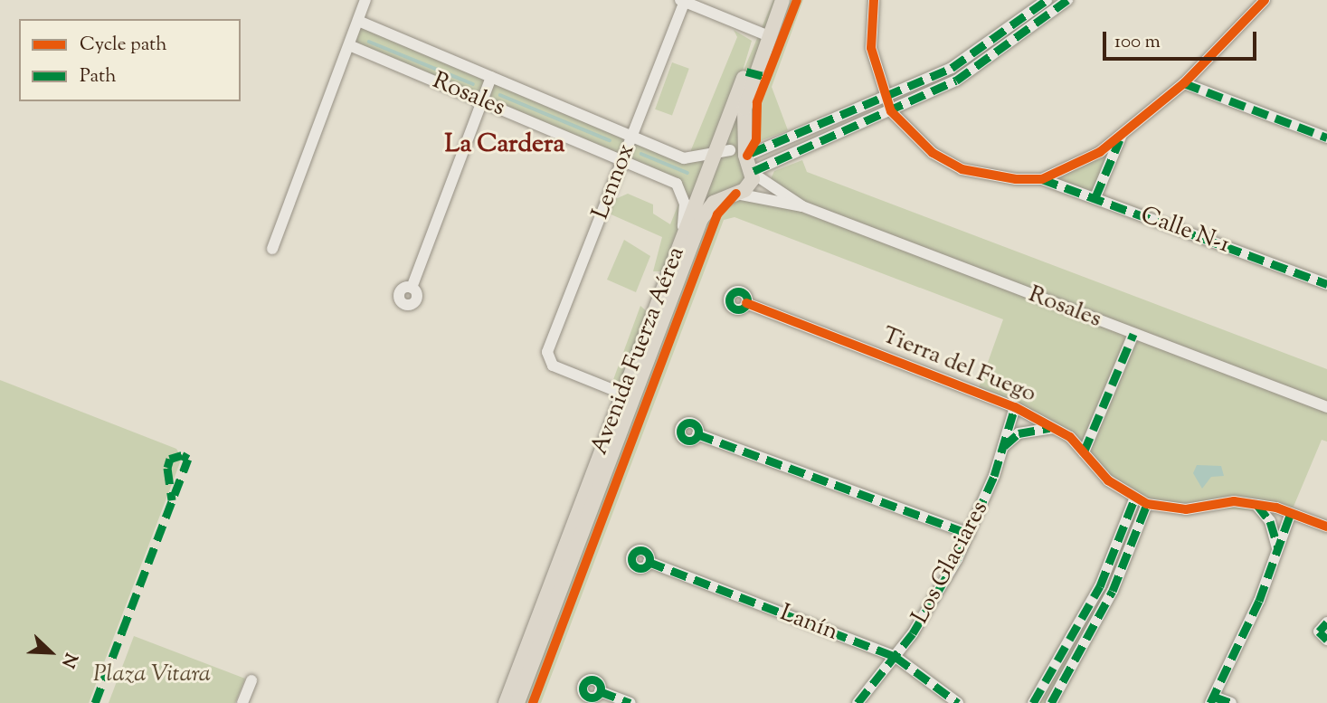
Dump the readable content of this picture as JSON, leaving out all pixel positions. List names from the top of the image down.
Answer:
{
  "streets": {
    "main road": ["Avenida Fuerza Aérea"],
    "street": [
      "Rosales",
      "Lennox",
      "Calle N-1",
      "Tierra del Fuego",
      "Los Glaciares",
      "Lanín"
    ]
  },
  "crossings": [
    ["Rosales", "Lennox"],
    ["Rosales", "Avenida Fuerza Aérea"],
    ["Lennox", "Avenida Fuerza Aérea"],
    ["Tierra del Fuego", "Los Glaciares"],
    ["Los Glaciares", "Lanín"]
  ],
  "districts": ["La Cardera"],
  "parks": ["Plaza Vitara"],
  "legend": ["Cycle path", "Path"],
  "scale_bar": "100 m",
  "north": "bottom right"
}
